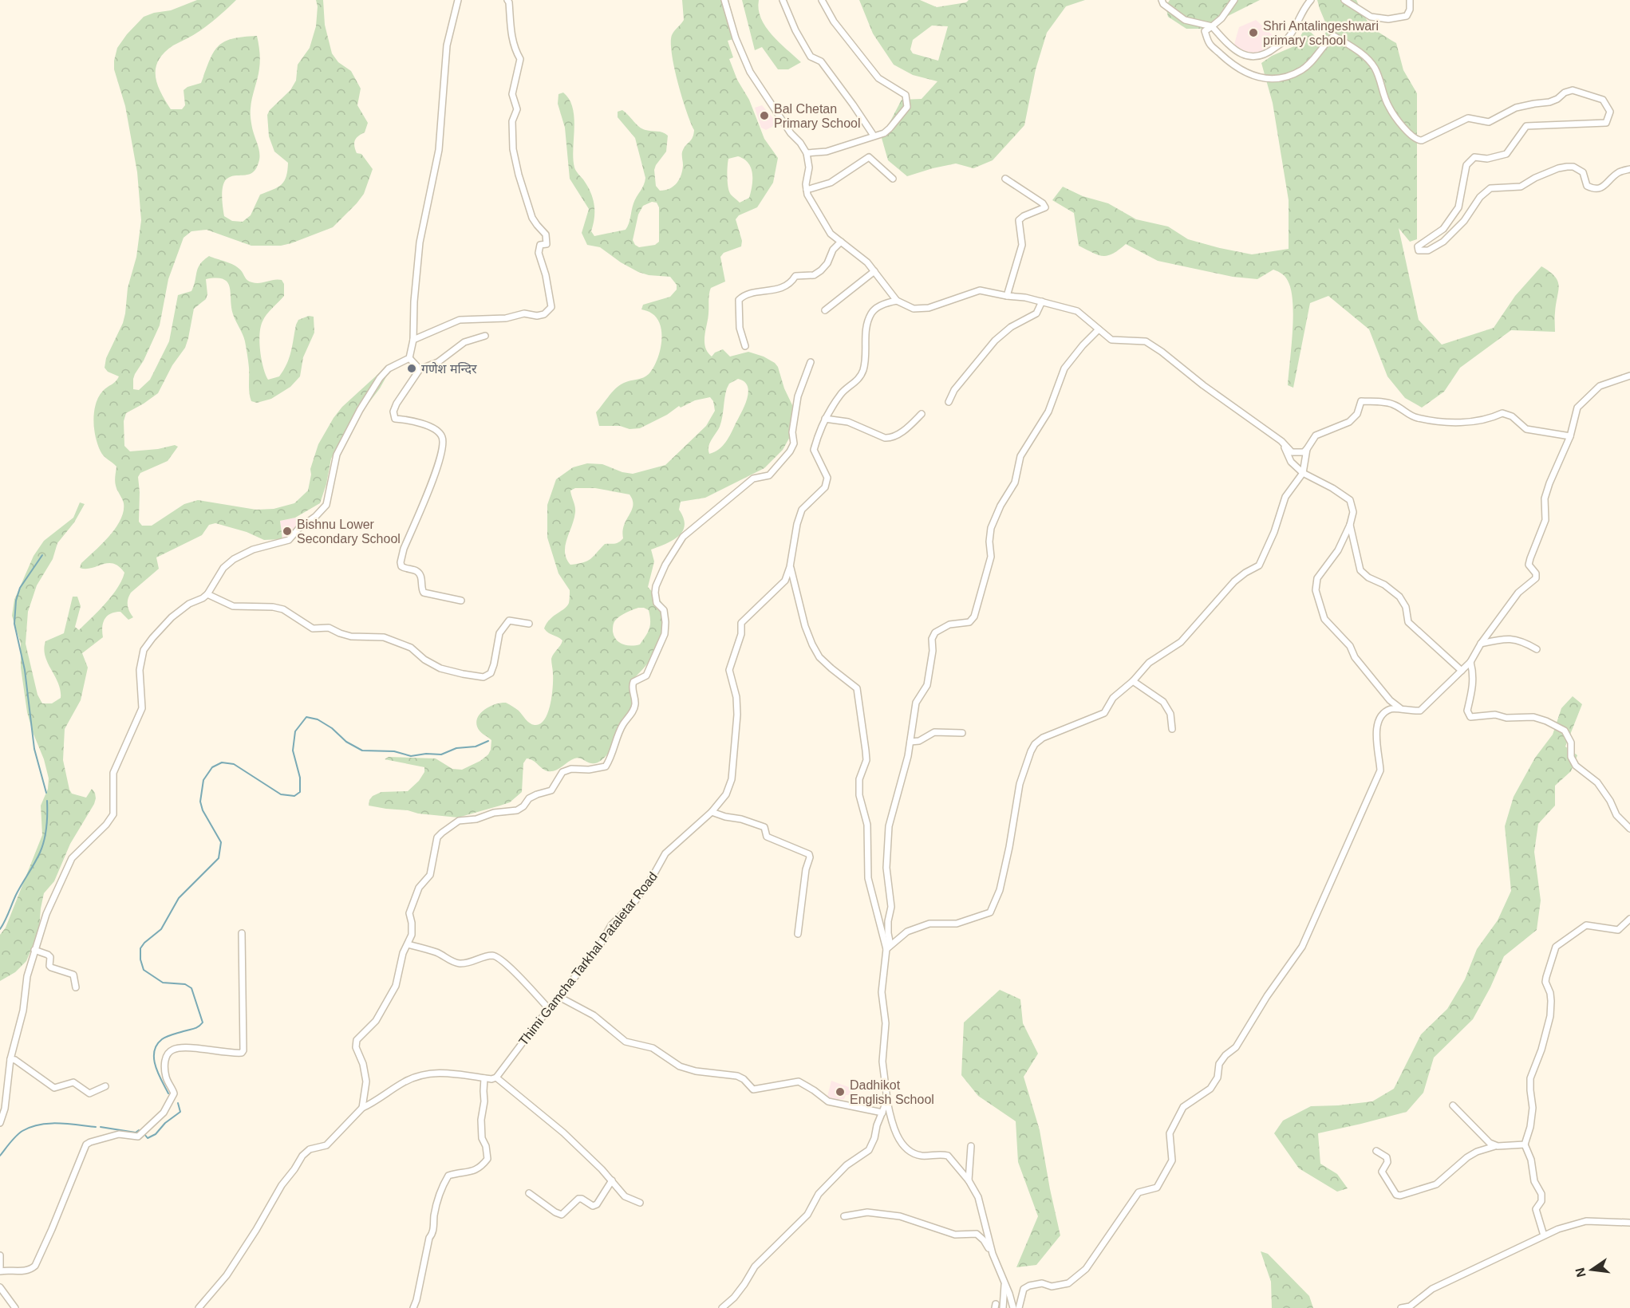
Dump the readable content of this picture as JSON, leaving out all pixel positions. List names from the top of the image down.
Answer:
{
  "streets": {
    "street": ["Thimi Gamcha Tarkhal Pataletar Road"]
  },
  "places": [
    "Shri Antalingeshwari primary school",
    "Bal Chetan Primary School",
    "गणेश मन्दिर",
    "Bishnu Lower Secondary School",
    "Dadhikot English School"
  ],
  "north": "left"
}
